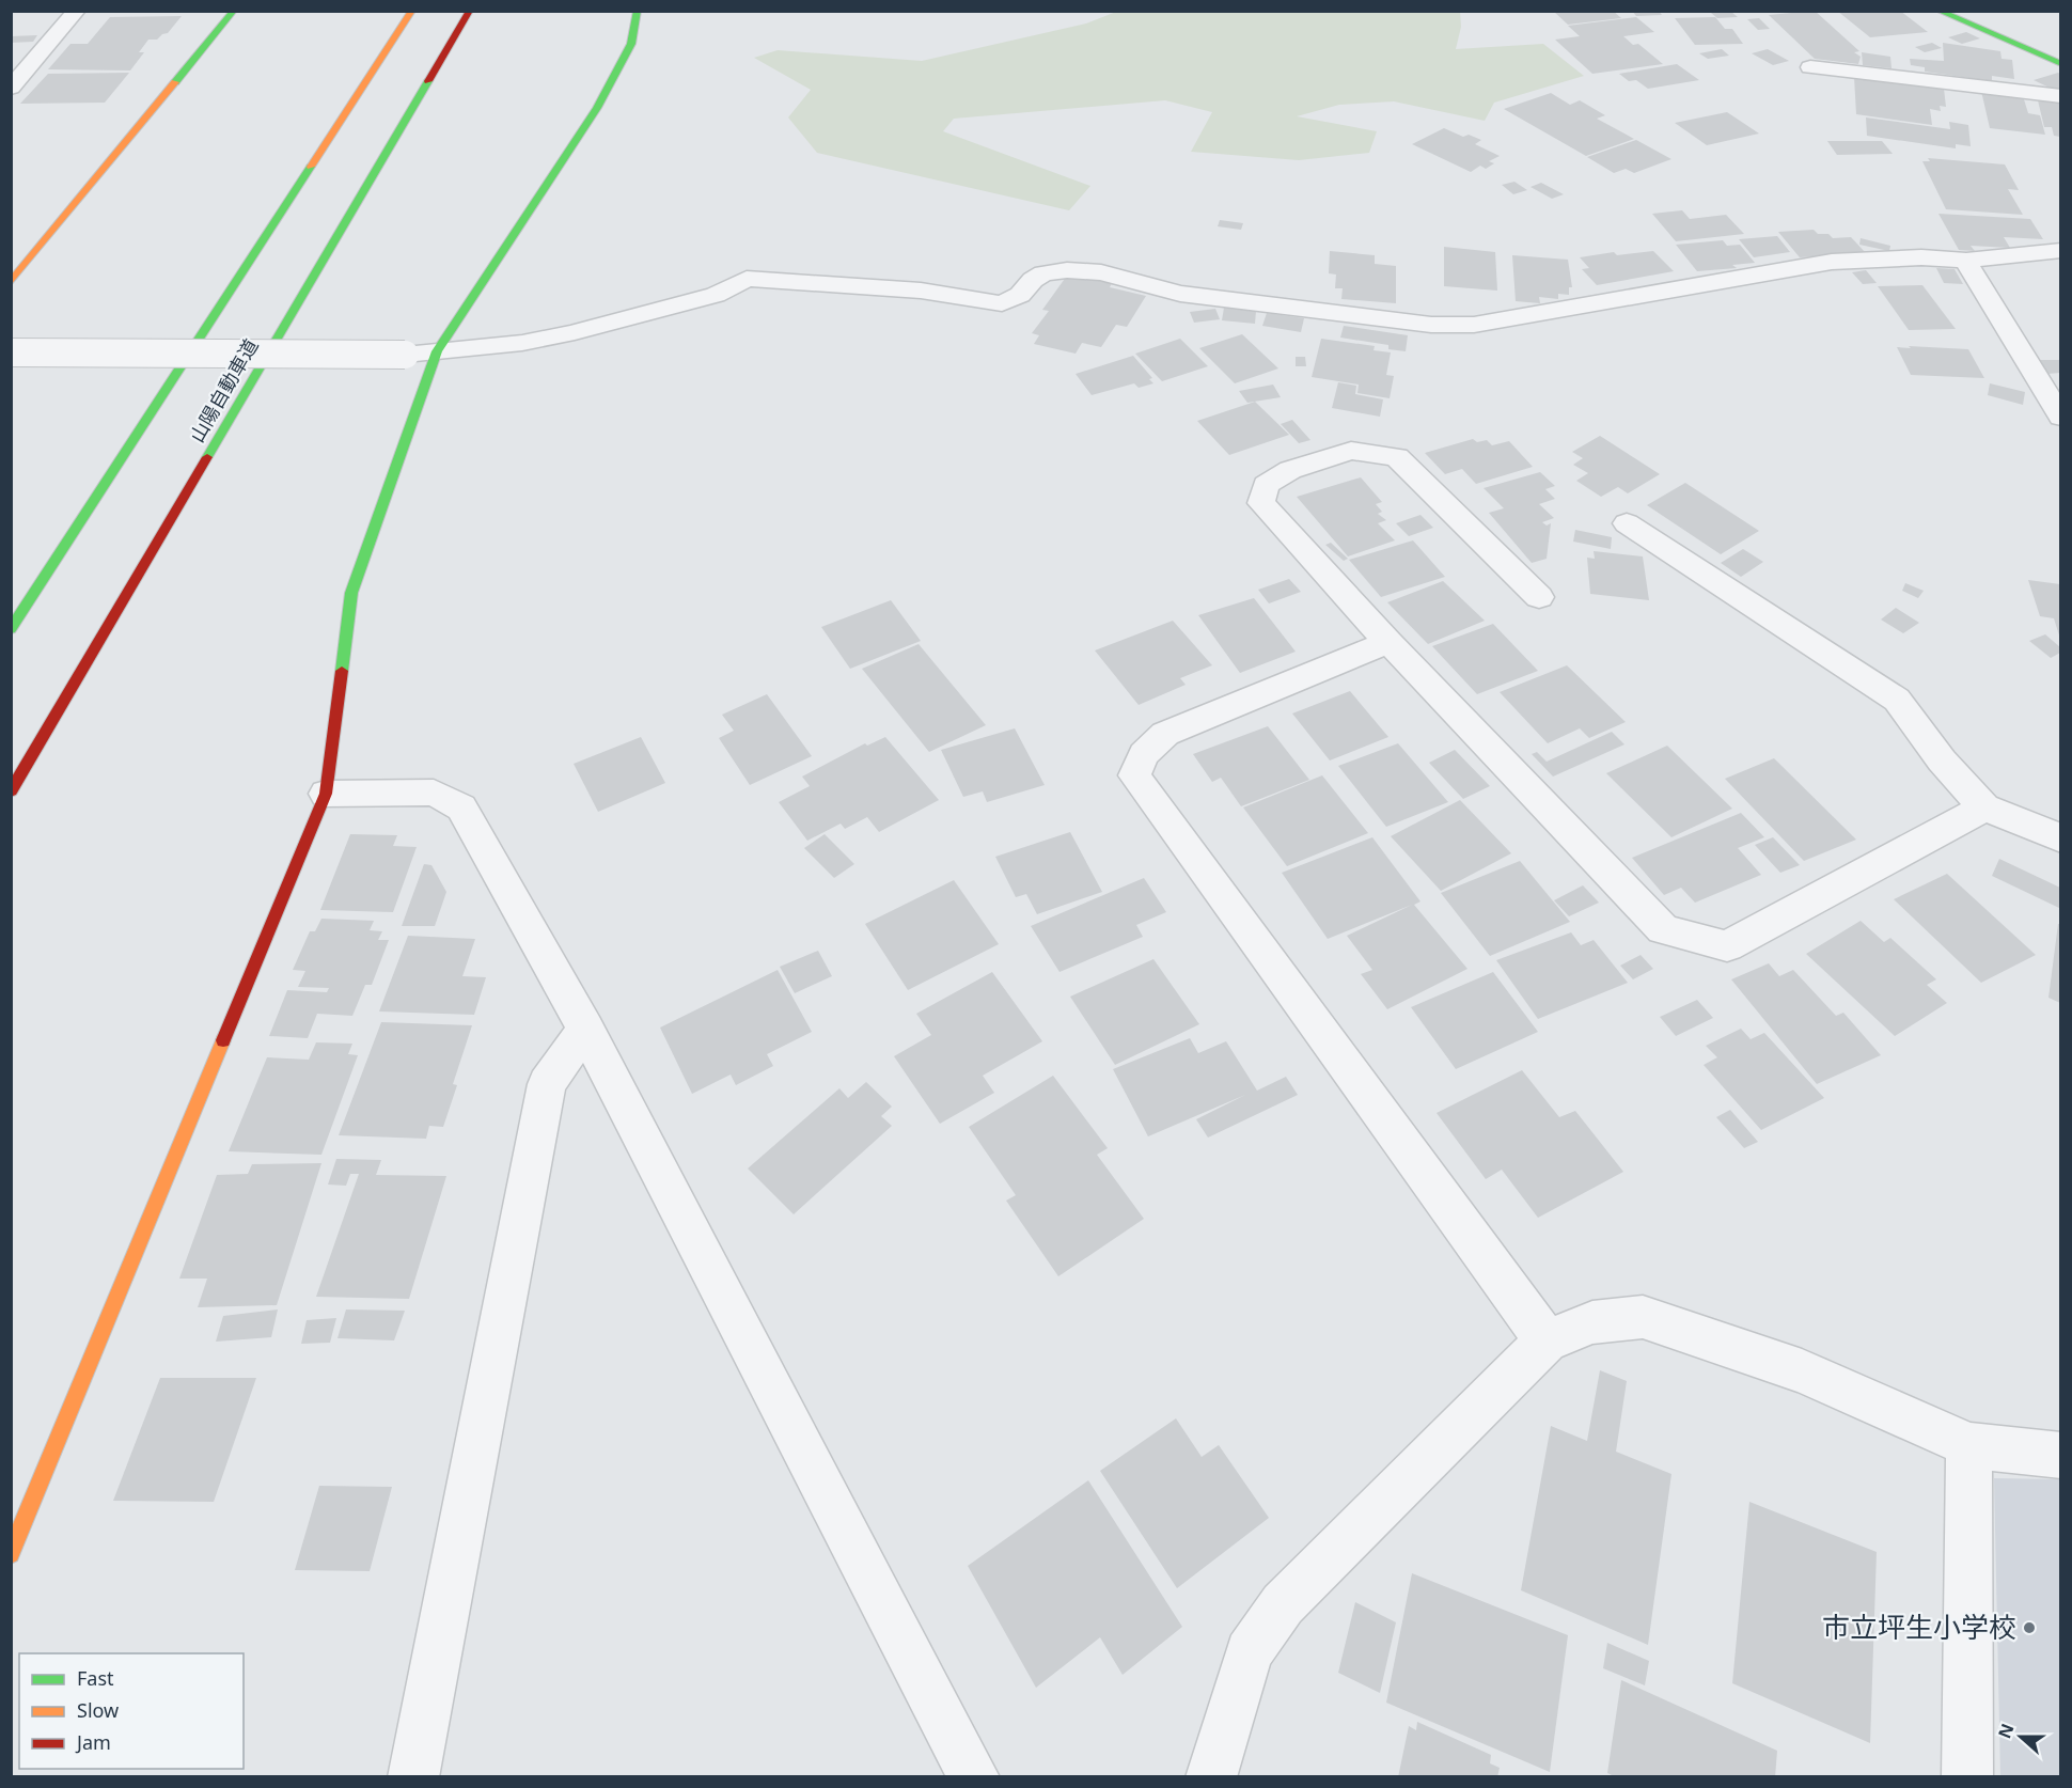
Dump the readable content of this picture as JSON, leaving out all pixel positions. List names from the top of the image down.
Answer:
{
  "streets": {
    "main road": ["山陽自動車道"]
  },
  "places": ["市立坪生小学校"],
  "legend": ["Fast", "Slow", "Jam"],
  "north": "left"
}
